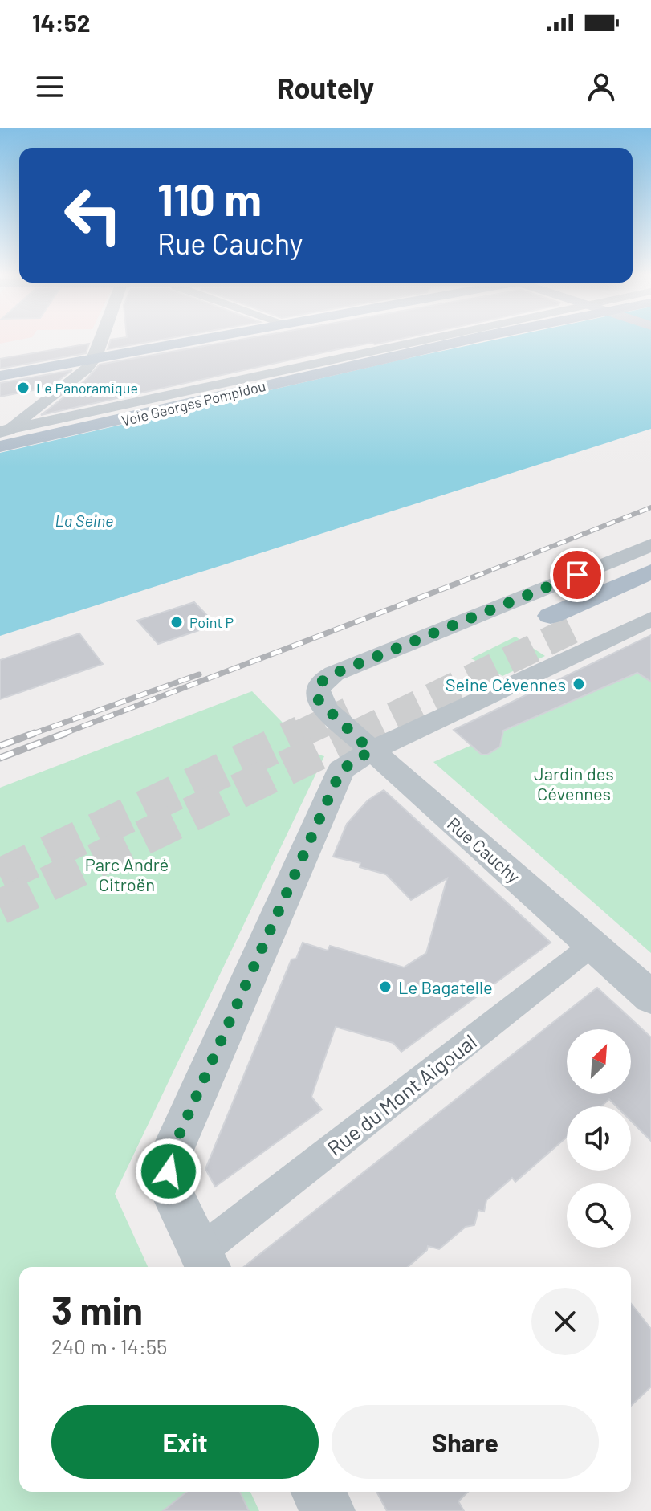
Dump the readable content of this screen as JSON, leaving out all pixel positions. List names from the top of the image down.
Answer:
{
  "streets": {
    "main road": ["Voie Georges Pompidou"],
    "street": ["Rue Cauchy", "Rue du Mont Aigoual"]
  },
  "crossings": [
    ["Rue Cauchy", "Rue du Mont Aigoual"]
  ],
  "water": ["La Seine"],
  "parks": ["Jardin des Cévennes", "Parc André Citroën"],
  "places": [
    "Le Panoramique",
    "Point P",
    "Seine Cévennes",
    "Le Bagatelle"
  ],
  "north": "top right",
  "page": {
    "status": "14:52",
    "header": "Routely",
    "turn": ["110 m", "Rue Cauchy"],
    "heading": ["3 min", "240 m · 14:55"],
    "buttons": ["Exit", "Share"]
  }
}
